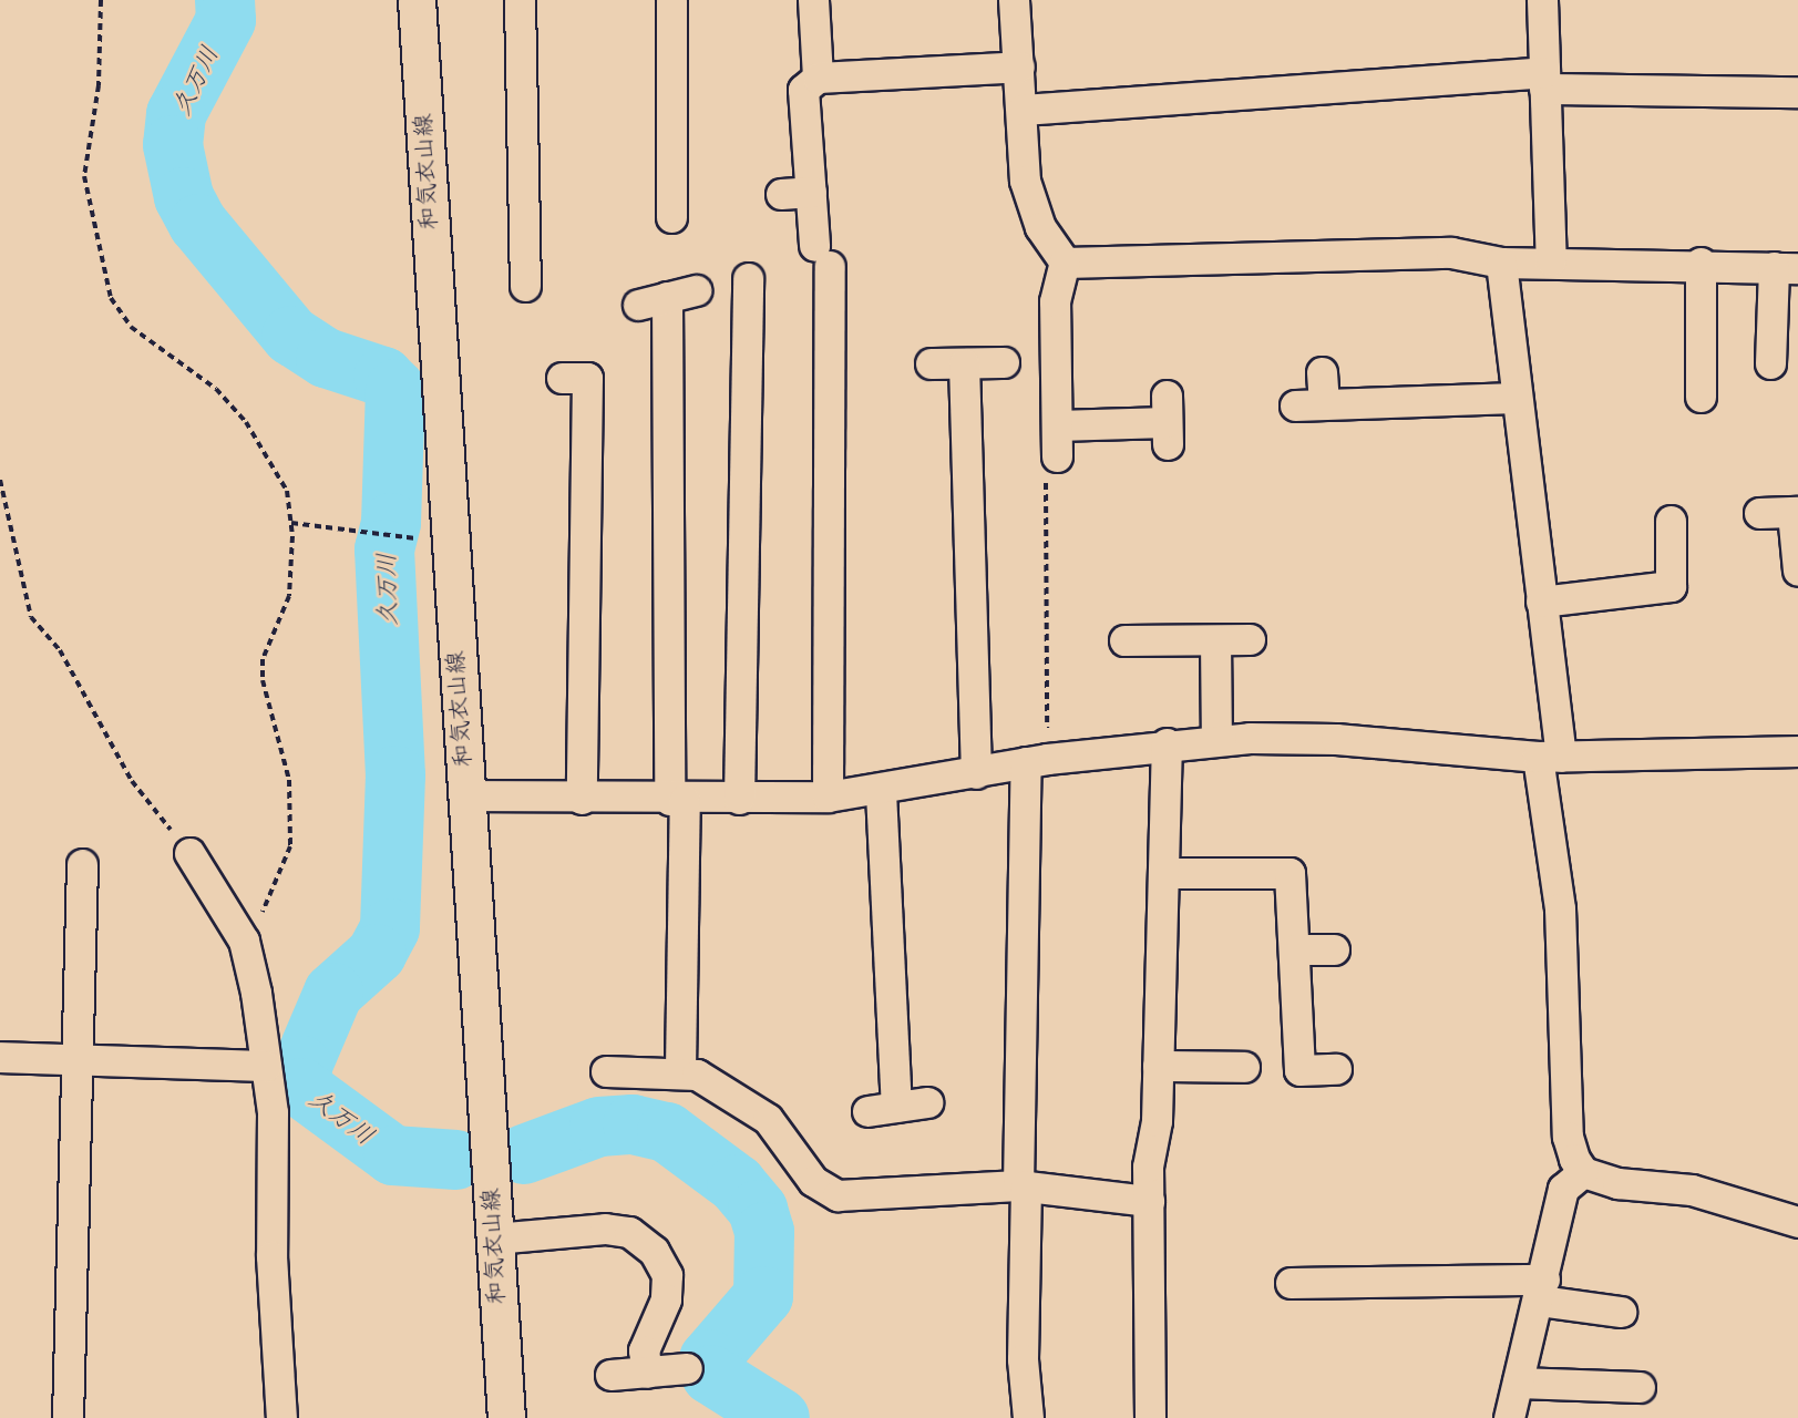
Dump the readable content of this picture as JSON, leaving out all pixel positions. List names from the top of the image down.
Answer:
{
  "streets": {
    "main road": ["和気衣山線"]
  },
  "water": ["久万川"]
}
